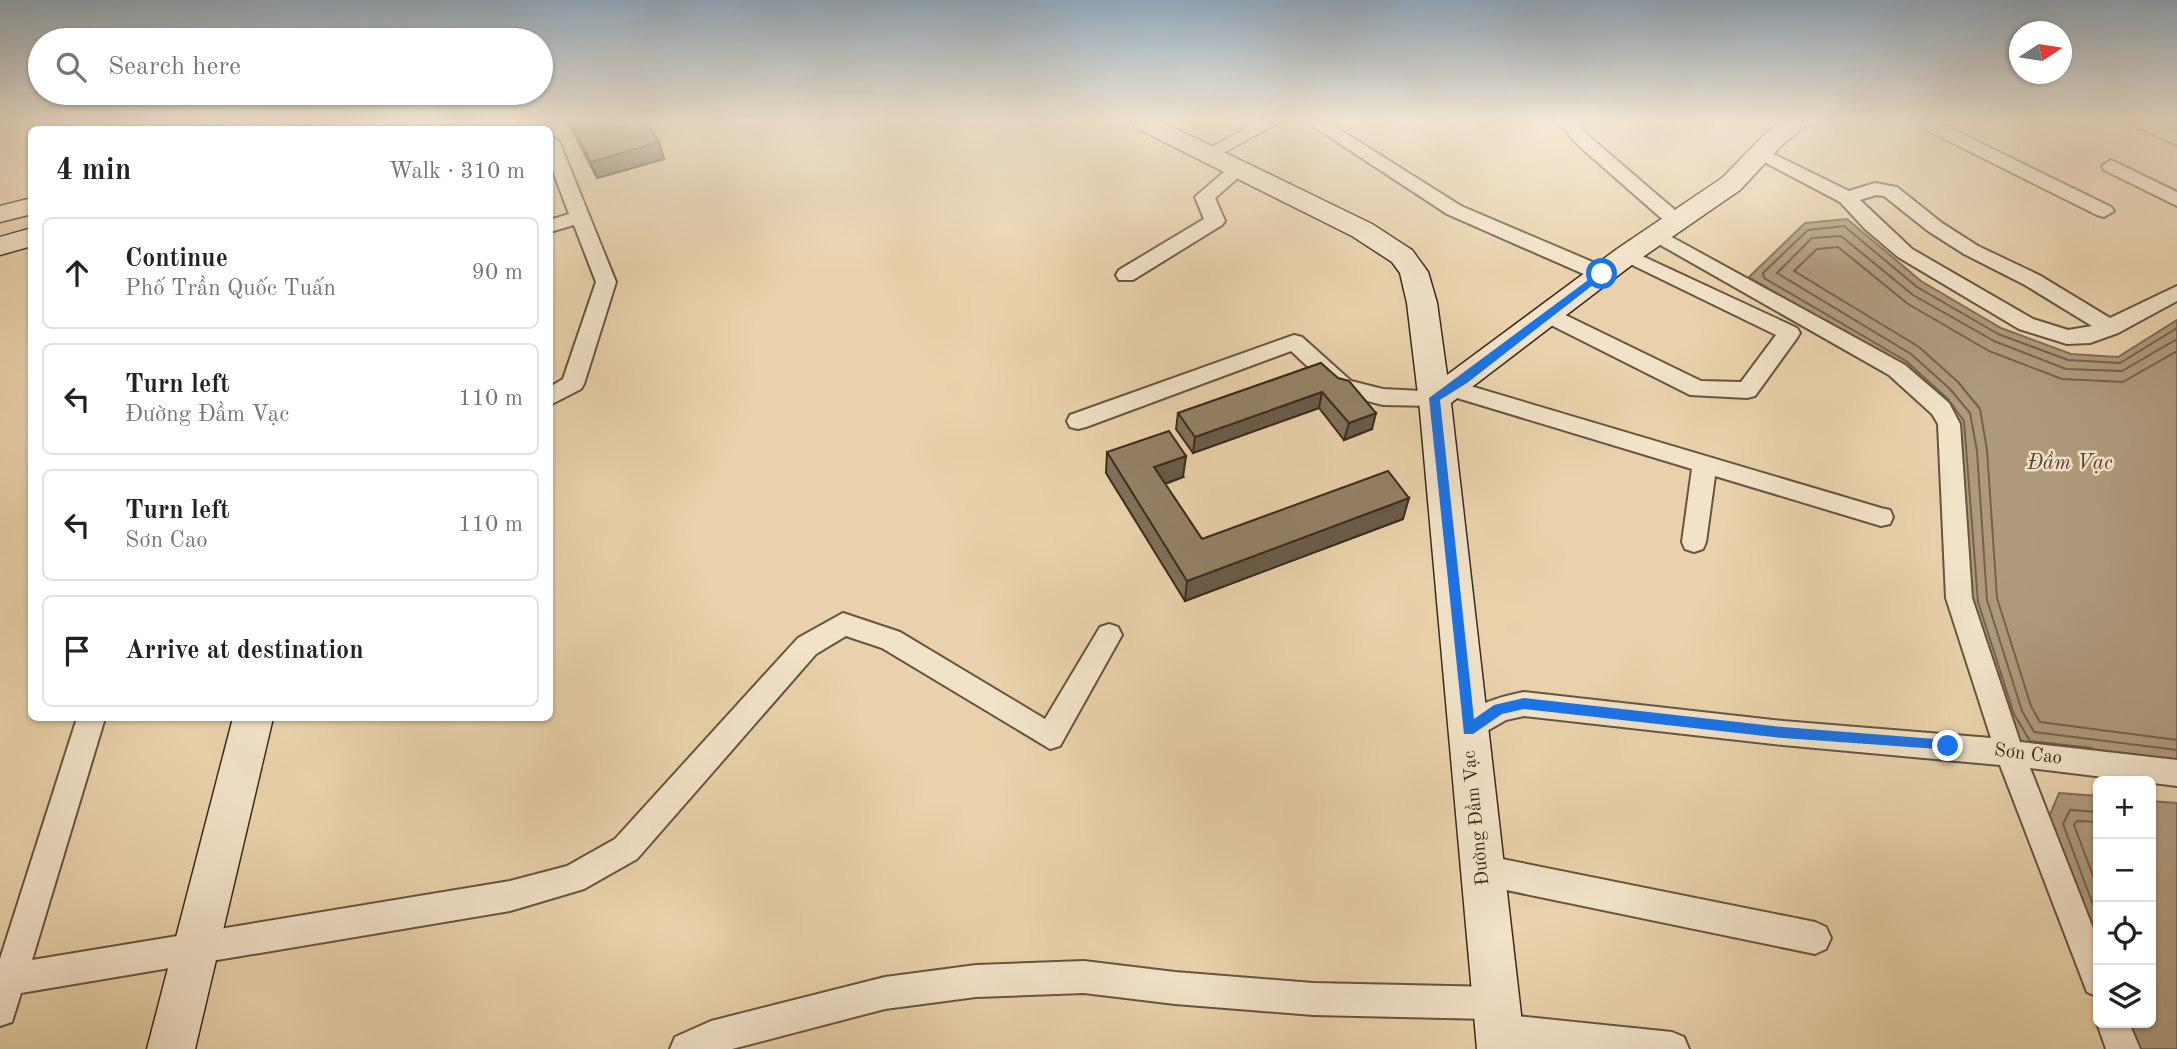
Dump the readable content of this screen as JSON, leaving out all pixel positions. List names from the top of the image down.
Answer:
{
  "streets": {
    "street": ["Sơn Cao", "Đường Đầm Vạc"]
  },
  "crossings": [
    ["Sơn Cao", "Đường Đầm Vạc"]
  ],
  "water": ["Đầm Vạc"],
  "north": "right",
  "page": {
    "search": "Search here",
    "heading": ["4 min", "Walk · 310 m"],
    "list": [
      ["Continue", "Phố Trần Quốc Tuấn", "90 m"],
      ["Turn left", "Đường Đầm Vạc", "110 m"],
      ["Turn left", "Sơn Cao", "110 m"],
      "Arrive at destination"
    ],
    "map_buttons": ["+", "−"]
  }
}
